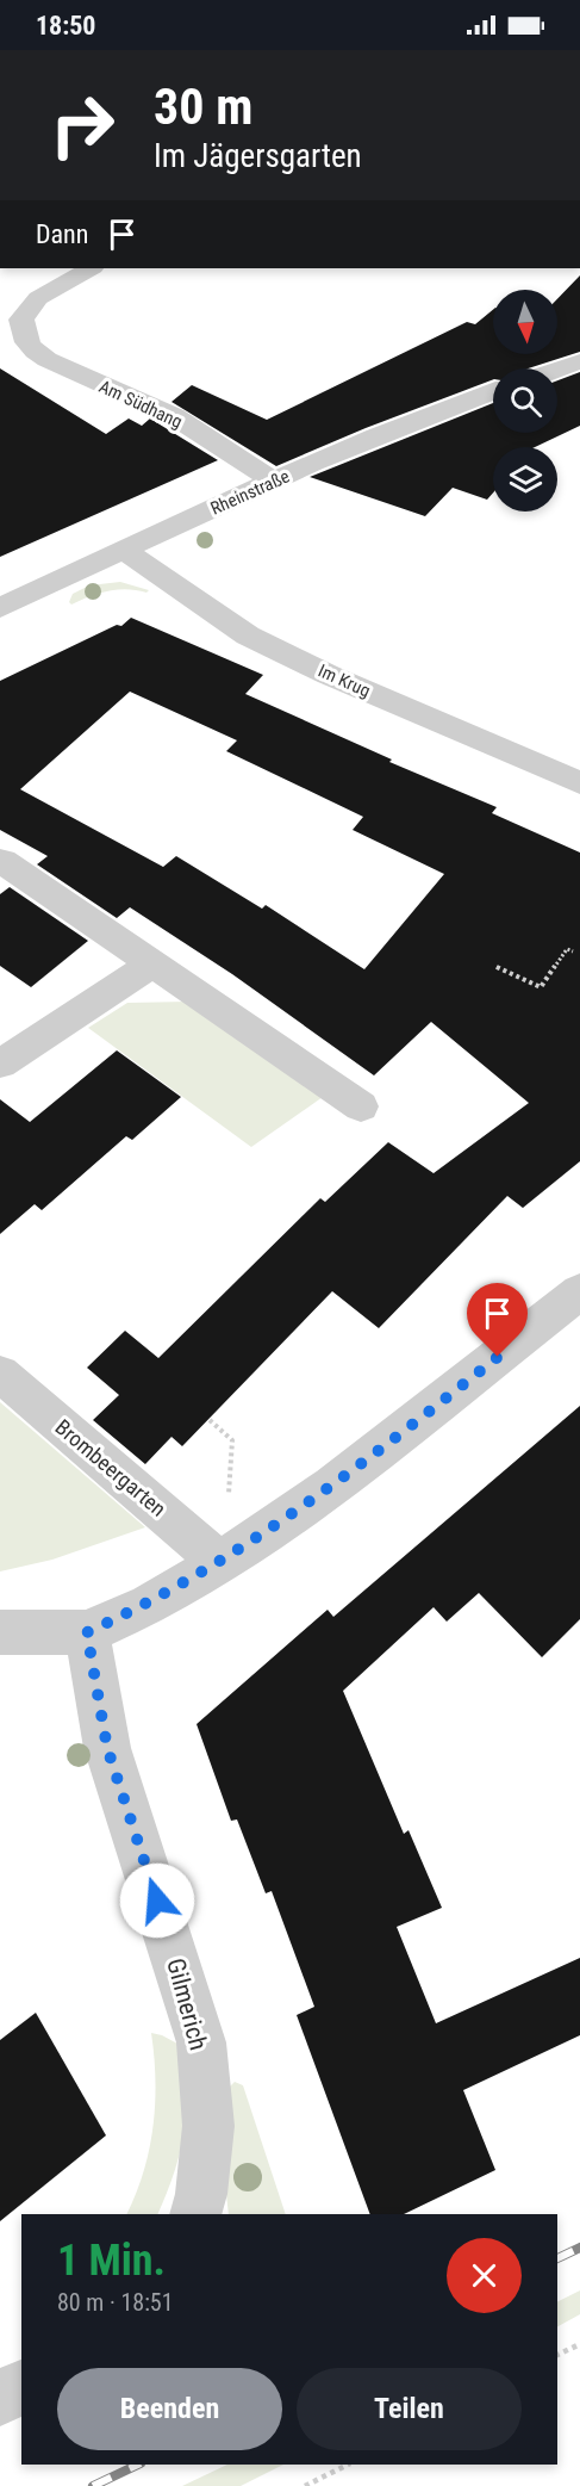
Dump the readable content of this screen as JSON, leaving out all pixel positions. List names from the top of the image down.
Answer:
{
  "streets": {
    "street": [
      "Am Südhang",
      "Rheinstraße",
      "Im Krug",
      "Brombeergarten",
      "Gilmerich"
    ]
  },
  "crossings": [
    ["Am Südhang", "Rheinstraße"],
    ["Rheinstraße", "Im Krug"]
  ],
  "north": "bottom",
  "page": {
    "status": "18:50",
    "turn": ["30 m", "Im Jägersgarten"],
    "then": "Dann",
    "heading": ["1 Min.", "80 m · 18:51"],
    "buttons": ["Beenden", "Teilen"]
  }
}
